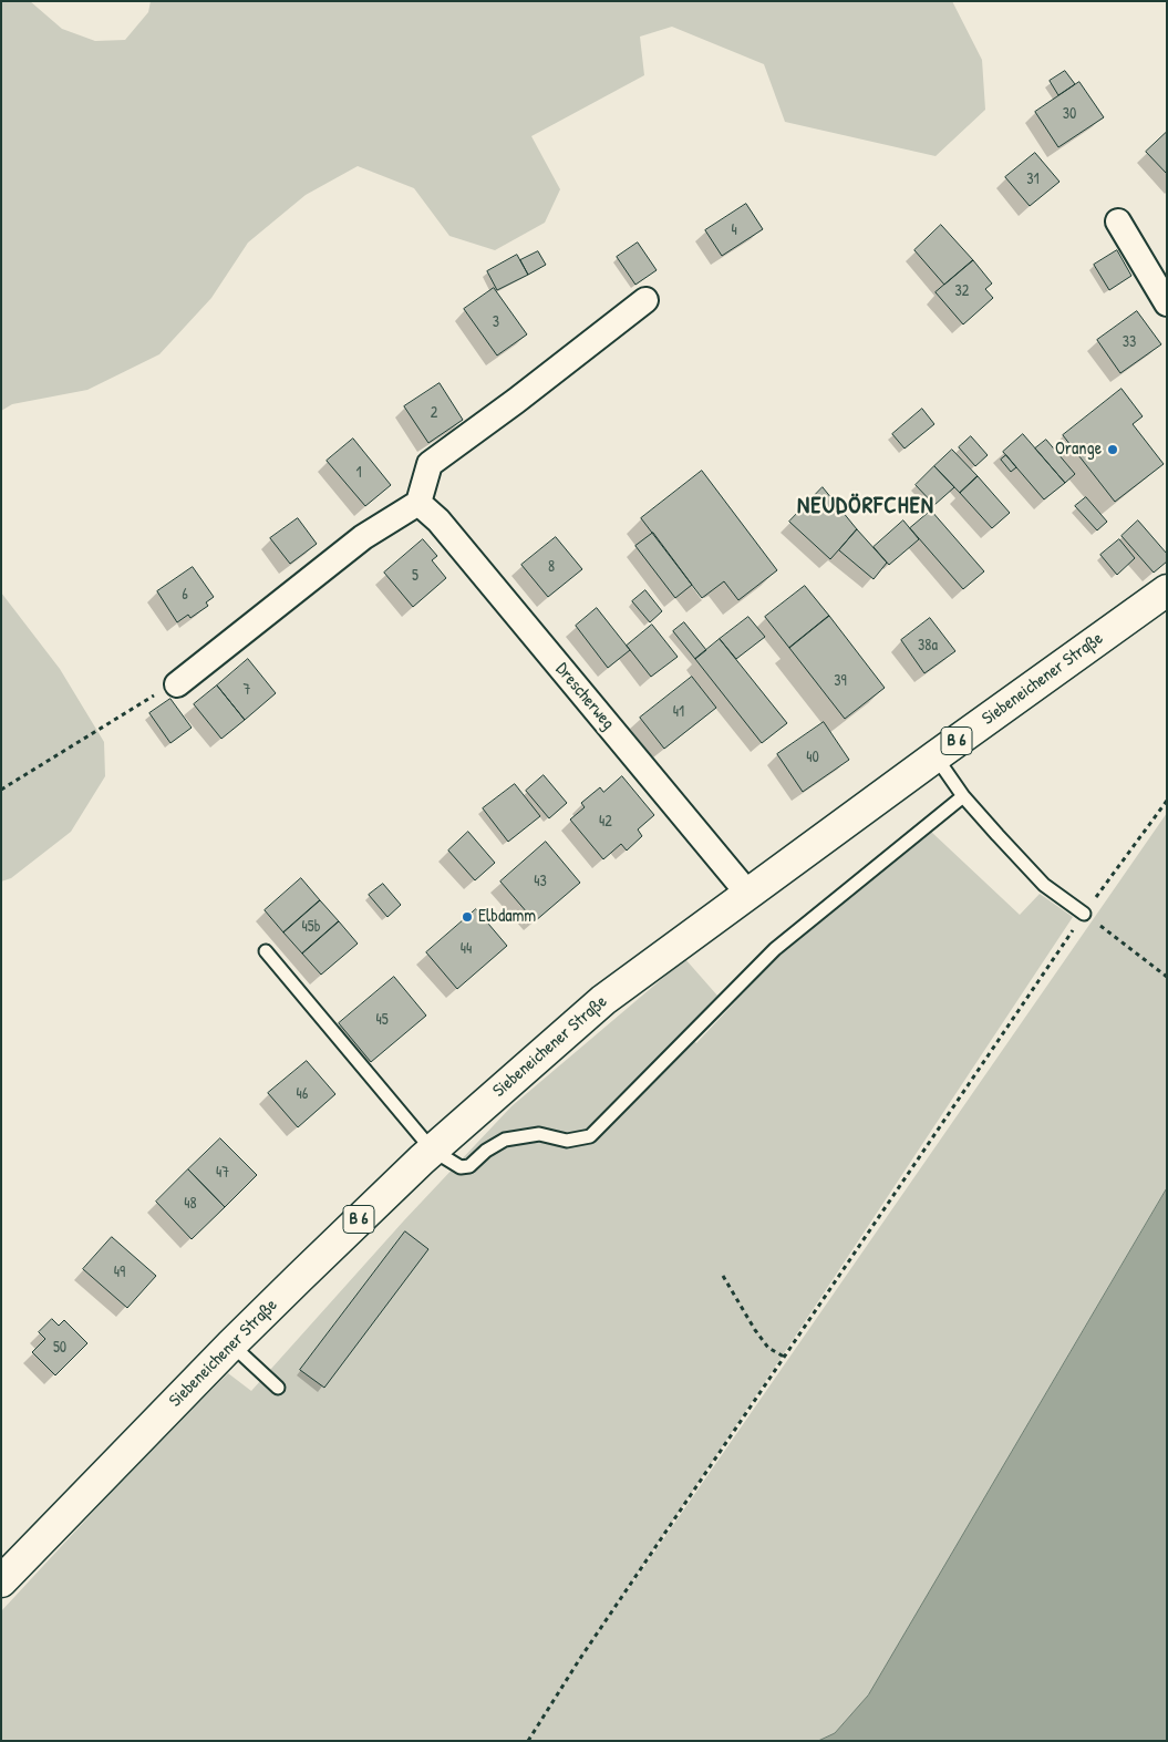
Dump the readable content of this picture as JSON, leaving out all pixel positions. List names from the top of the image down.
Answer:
{
  "streets": {
    "main road": ["Siebeneichener Straße", "B 6"],
    "street": ["Drescherweg"]
  },
  "crossings": [
    ["Siebeneichener Straße", "Drescherweg"]
  ],
  "districts": ["NEUDÖRFCHEN"],
  "places": ["Orange", "Elbdamm"],
  "house_numbers": [
    "30",
    "31",
    "4",
    "32",
    "3",
    "33",
    "2",
    "1",
    "8",
    "5",
    "6",
    "38a",
    "39",
    "7",
    "41",
    "40",
    "42",
    "43",
    "45b",
    "44",
    "45",
    "46",
    "47",
    "48",
    "49",
    "50"
  ]
}
